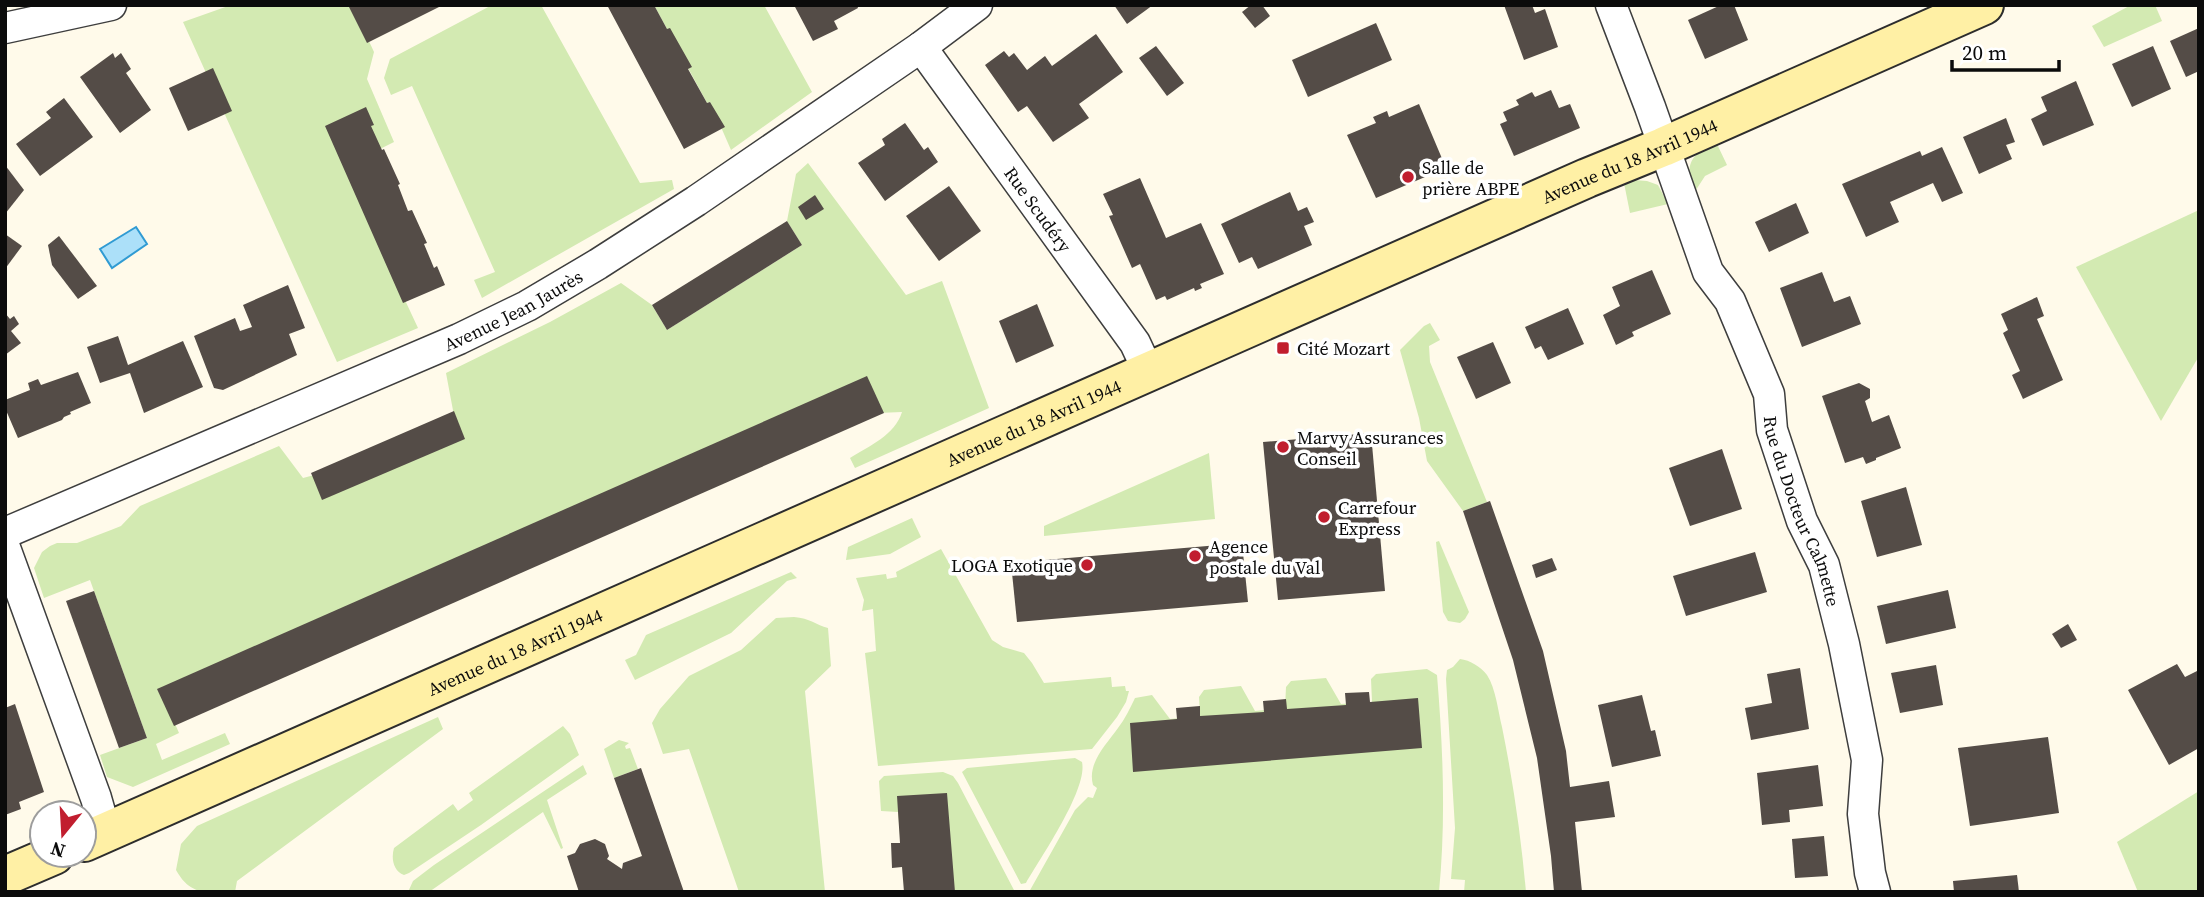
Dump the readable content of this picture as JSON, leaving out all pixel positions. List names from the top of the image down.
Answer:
{
  "streets": {
    "street": [
      "Avenue du 18 Avril 1944",
      "Rue Scudéry",
      "Avenue Jean Jaurès",
      "Rue du Docteur Calmette"
    ]
  },
  "crossings": [
    ["Avenue du 18 Avril 1944", "Rue Scudéry"],
    ["Avenue du 18 Avril 1944", "Rue du Docteur Calmette"],
    ["Rue Scudéry", "Avenue Jean Jaurès"]
  ],
  "places": {
    "other": [
      "Salle de prière ABPE",
      "Marvy Assurances Conseil",
      "Carrefour Express",
      "Agence postale du Val",
      "LOGA Exotique"
    ],
    "transit": ["Cité Mozart"]
  },
  "scale_bar": "20 m",
  "north": "bottom"
}
